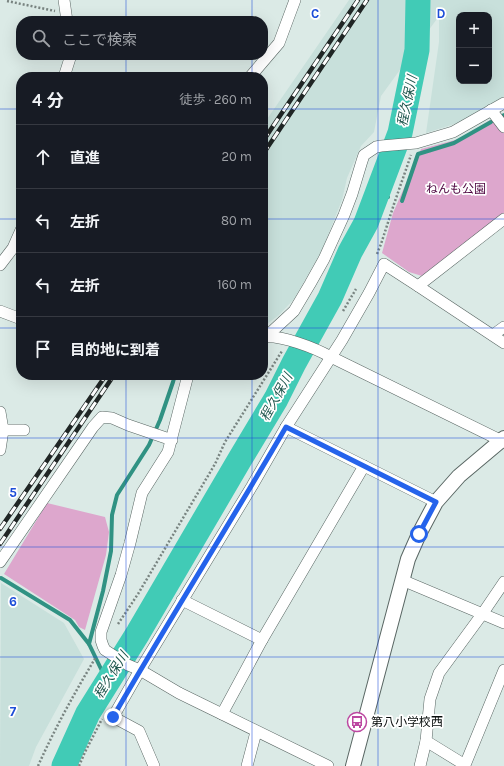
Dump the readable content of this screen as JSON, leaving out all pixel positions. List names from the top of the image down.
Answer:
{
  "water": ["程久保川"],
  "parks": ["ねんも公園"],
  "places": {
    "bus stop": ["第八小学校西"]
  },
  "page": {
    "map_buttons": ["+", "−"],
    "search": "ここで検索",
    "heading": ["4 分", "徒歩 · 260 m"],
    "list": [
      ["直進", "20 m"],
      ["左折", "80 m"],
      ["左折", "160 m"],
      "目的地に到着"
    ]
  },
  "grid": {
    "columns": ["C", "D"],
    "rows": ["5", "6", "7"]
  }
}
